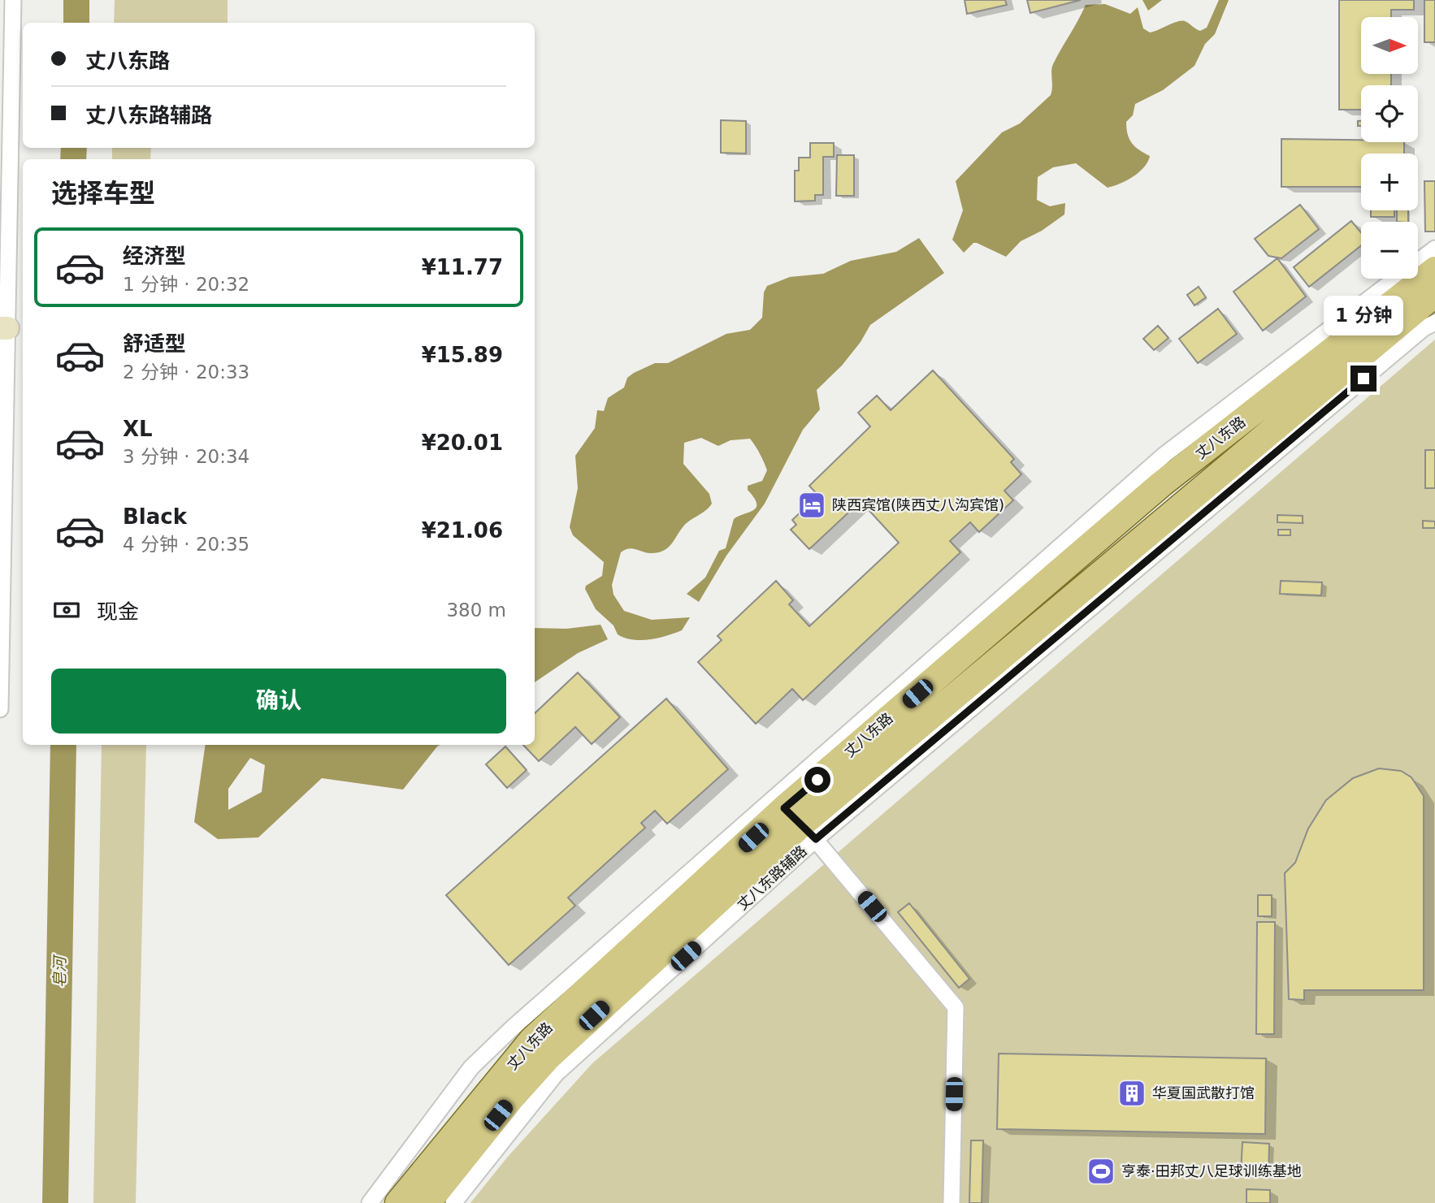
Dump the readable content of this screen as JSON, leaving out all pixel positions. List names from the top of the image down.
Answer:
{
  "streets": {
    "main road": ["丈八东路"],
    "street": ["丈八东路辅路"]
  },
  "crossings": [
    ["丈八东路", "丈八东路辅路"]
  ],
  "water": ["皂河"],
  "places": {
    "hotel": ["陕西宾馆(陕西丈八沟宾馆)"],
    "building": ["华夏国武散打馆"],
    "sports": ["亨泰·田邦丈八足球训练基地"]
  },
  "north": "right",
  "page": {
    "map_buttons": ["+", "−"],
    "banner": ["丈八东路", "丈八东路辅路"],
    "heading": "选择车型",
    "list": [
      {
        "name": "经济型",
        "note": "1 分钟 · 20:32",
        "value": "¥11.77"
      },
      {
        "name": "舒适型",
        "note": "2 分钟 · 20:33",
        "value": "¥15.89"
      },
      {
        "name": "XL",
        "note": "3 分钟 · 20:34",
        "value": "¥20.01"
      },
      {
        "name": "Black",
        "note": "4 分钟 · 20:35",
        "value": "¥21.06"
      }
    ],
    "bubble": "1 分钟",
    "pay": ["现金", "380 m"],
    "buttons": "确认"
  }
}
